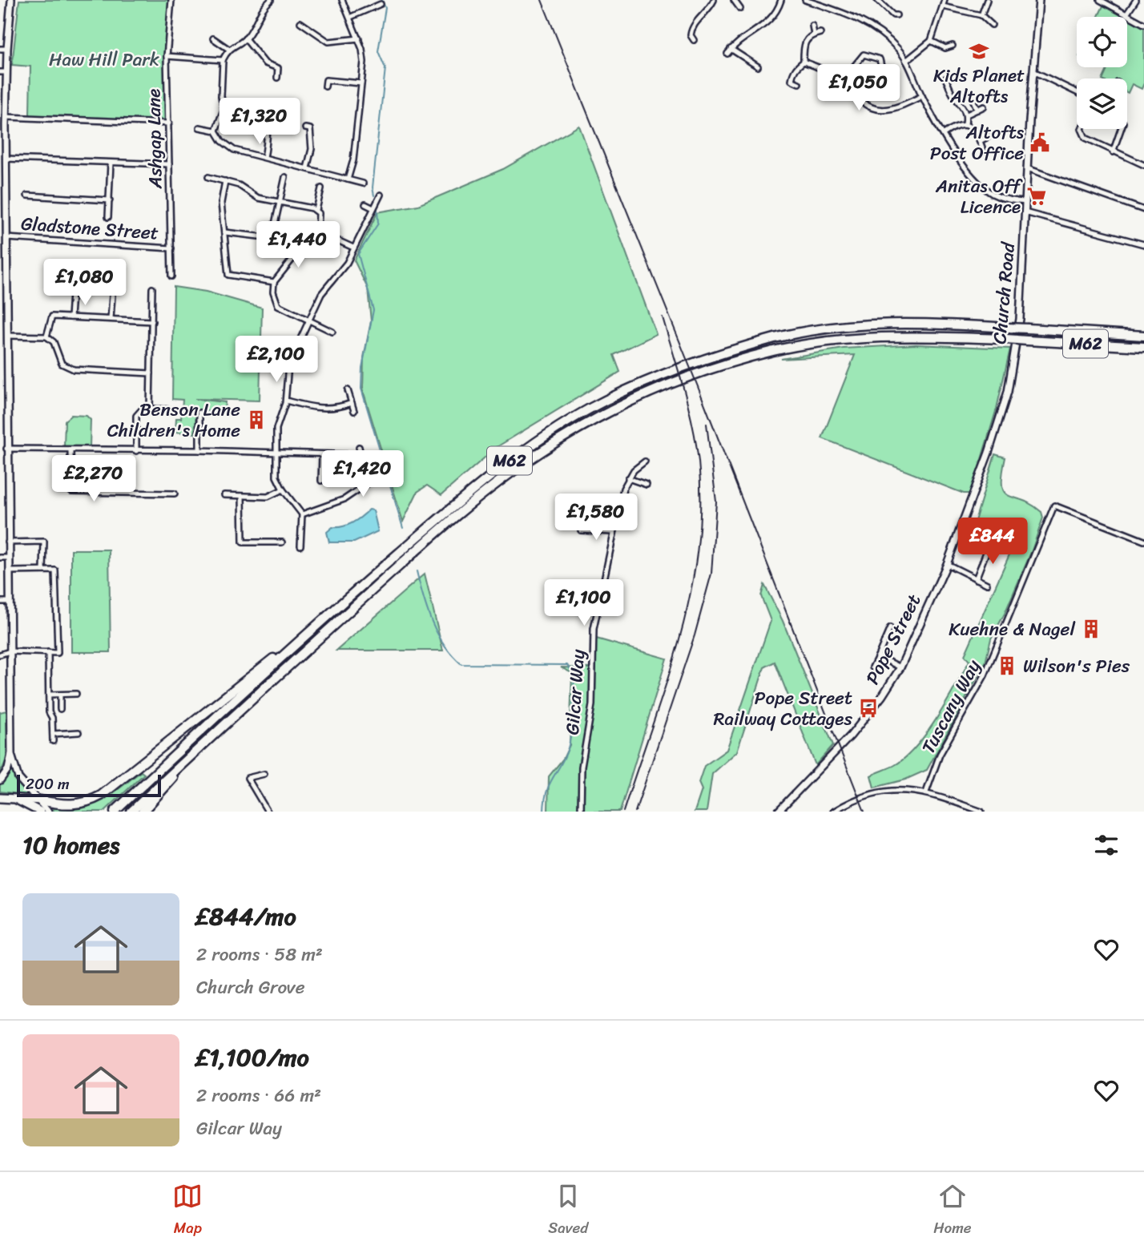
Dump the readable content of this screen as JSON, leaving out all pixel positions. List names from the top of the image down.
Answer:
{
  "streets": {
    "highway": ["M62"],
    "street": [
      "Ashgap Lane",
      "Gladstone Street",
      "Church Road",
      "Pope Street",
      "Gilcar Way",
      "Tuscany Way"
    ]
  },
  "crossings": [
    ["Ashgap Lane", "Gladstone Street"],
    ["Church Road", "Pope Street"]
  ],
  "parks": ["Haw Hill Park"],
  "places": {
    "school or university": ["Kids Planet Altofts"],
    "public building": ["Altofts Post Office"],
    "supermarket": ["Anitas Off Licence"],
    "building": ["Benson Lane Children's Home", "Kuehne & Nagel", "Wilson's Pies"],
    "bus stop": ["Pope Street Railway Cottages"]
  },
  "scale_bar": "200 m",
  "page": {
    "price": [
      "£1,050",
      "£1,320",
      "£1,440",
      "£1,080",
      "£2,100",
      "£1,420",
      "£2,270",
      "£1,580",
      "£844",
      "£1,100"
    ],
    "scale": "200 m",
    "heading": "10 homes",
    "list": [
      {
        "name": "£844/mo",
        "note": "2 rooms · 58 m² · Church Grove"
      },
      {
        "name": "£1,100/mo",
        "note": "2 rooms · 66 m² · Gilcar Way"
      }
    ],
    "tabs": ["Map", "Saved", "Home"]
  }
}
